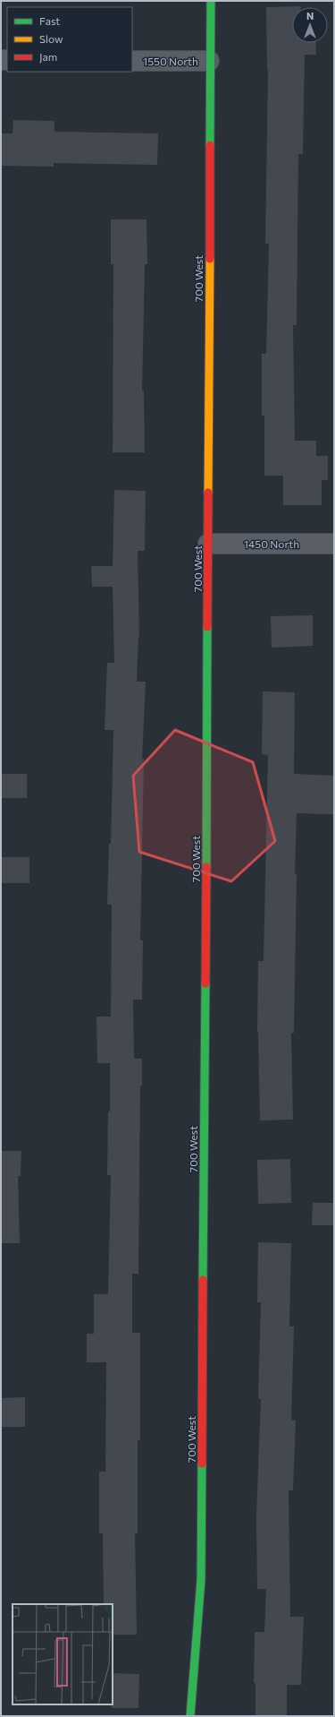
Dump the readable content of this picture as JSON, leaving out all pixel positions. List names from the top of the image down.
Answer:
{
  "streets": {
    "street": ["1550 North", "700 West", "1450 North"]
  },
  "crossings": [
    ["1550 North", "700 West"],
    ["700 West", "1450 North"]
  ],
  "legend": ["Fast", "Slow", "Jam"],
  "north": "top"
}
